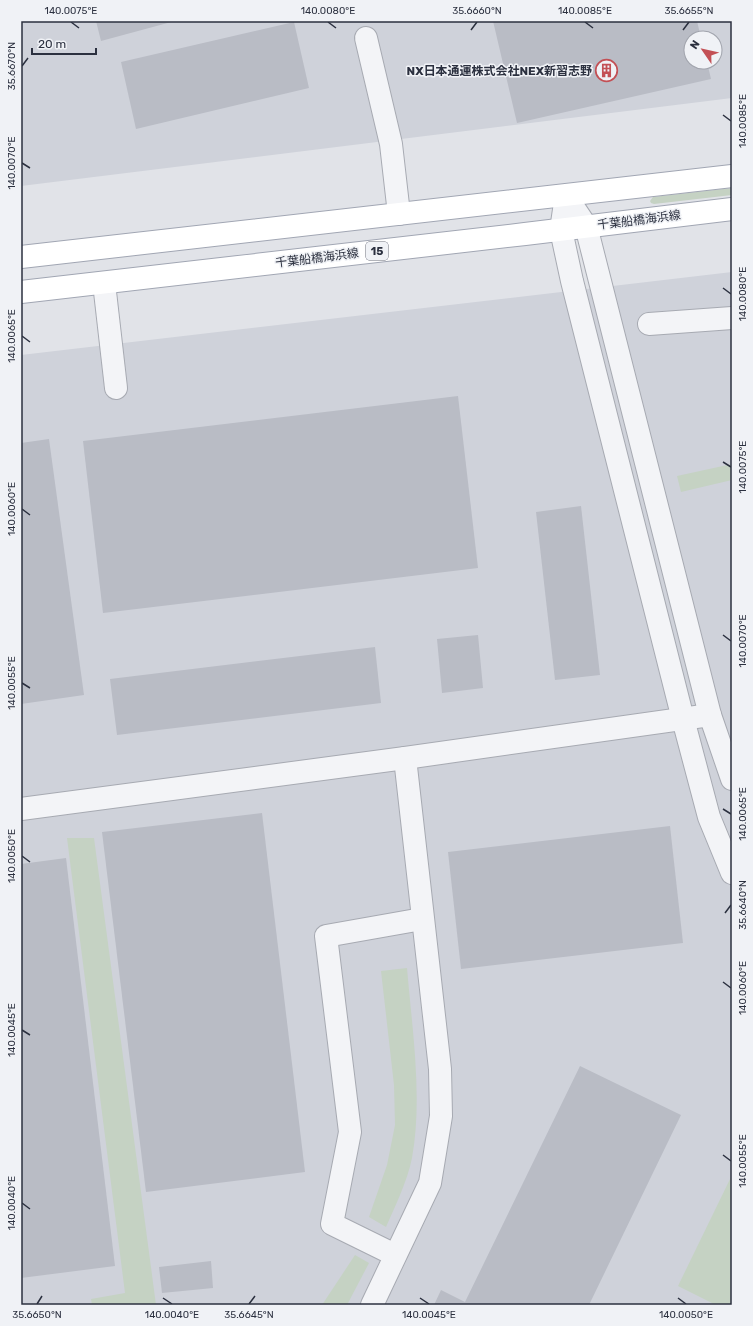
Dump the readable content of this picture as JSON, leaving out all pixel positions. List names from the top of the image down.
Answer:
{
  "streets": {
    "main road": ["千葉船橋海浜線", "15"]
  },
  "places": {
    "building": ["NX日本通運株式会社NEX新習志野"]
  },
  "scale_bar": "20 m",
  "north": "top left",
  "coordinates": [
    "140.0075°E",
    "140.0080°E",
    "35.6660°N",
    "140.0085°E",
    "35.6655°N",
    "35.6670°N",
    "140.0070°E",
    "140.0065°E",
    "140.0060°E",
    "140.0055°E",
    "140.0050°E",
    "35.6640°N",
    "140.0045°E",
    "140.0040°E",
    "35.6650°N",
    "35.6645°N"
  ]
}
